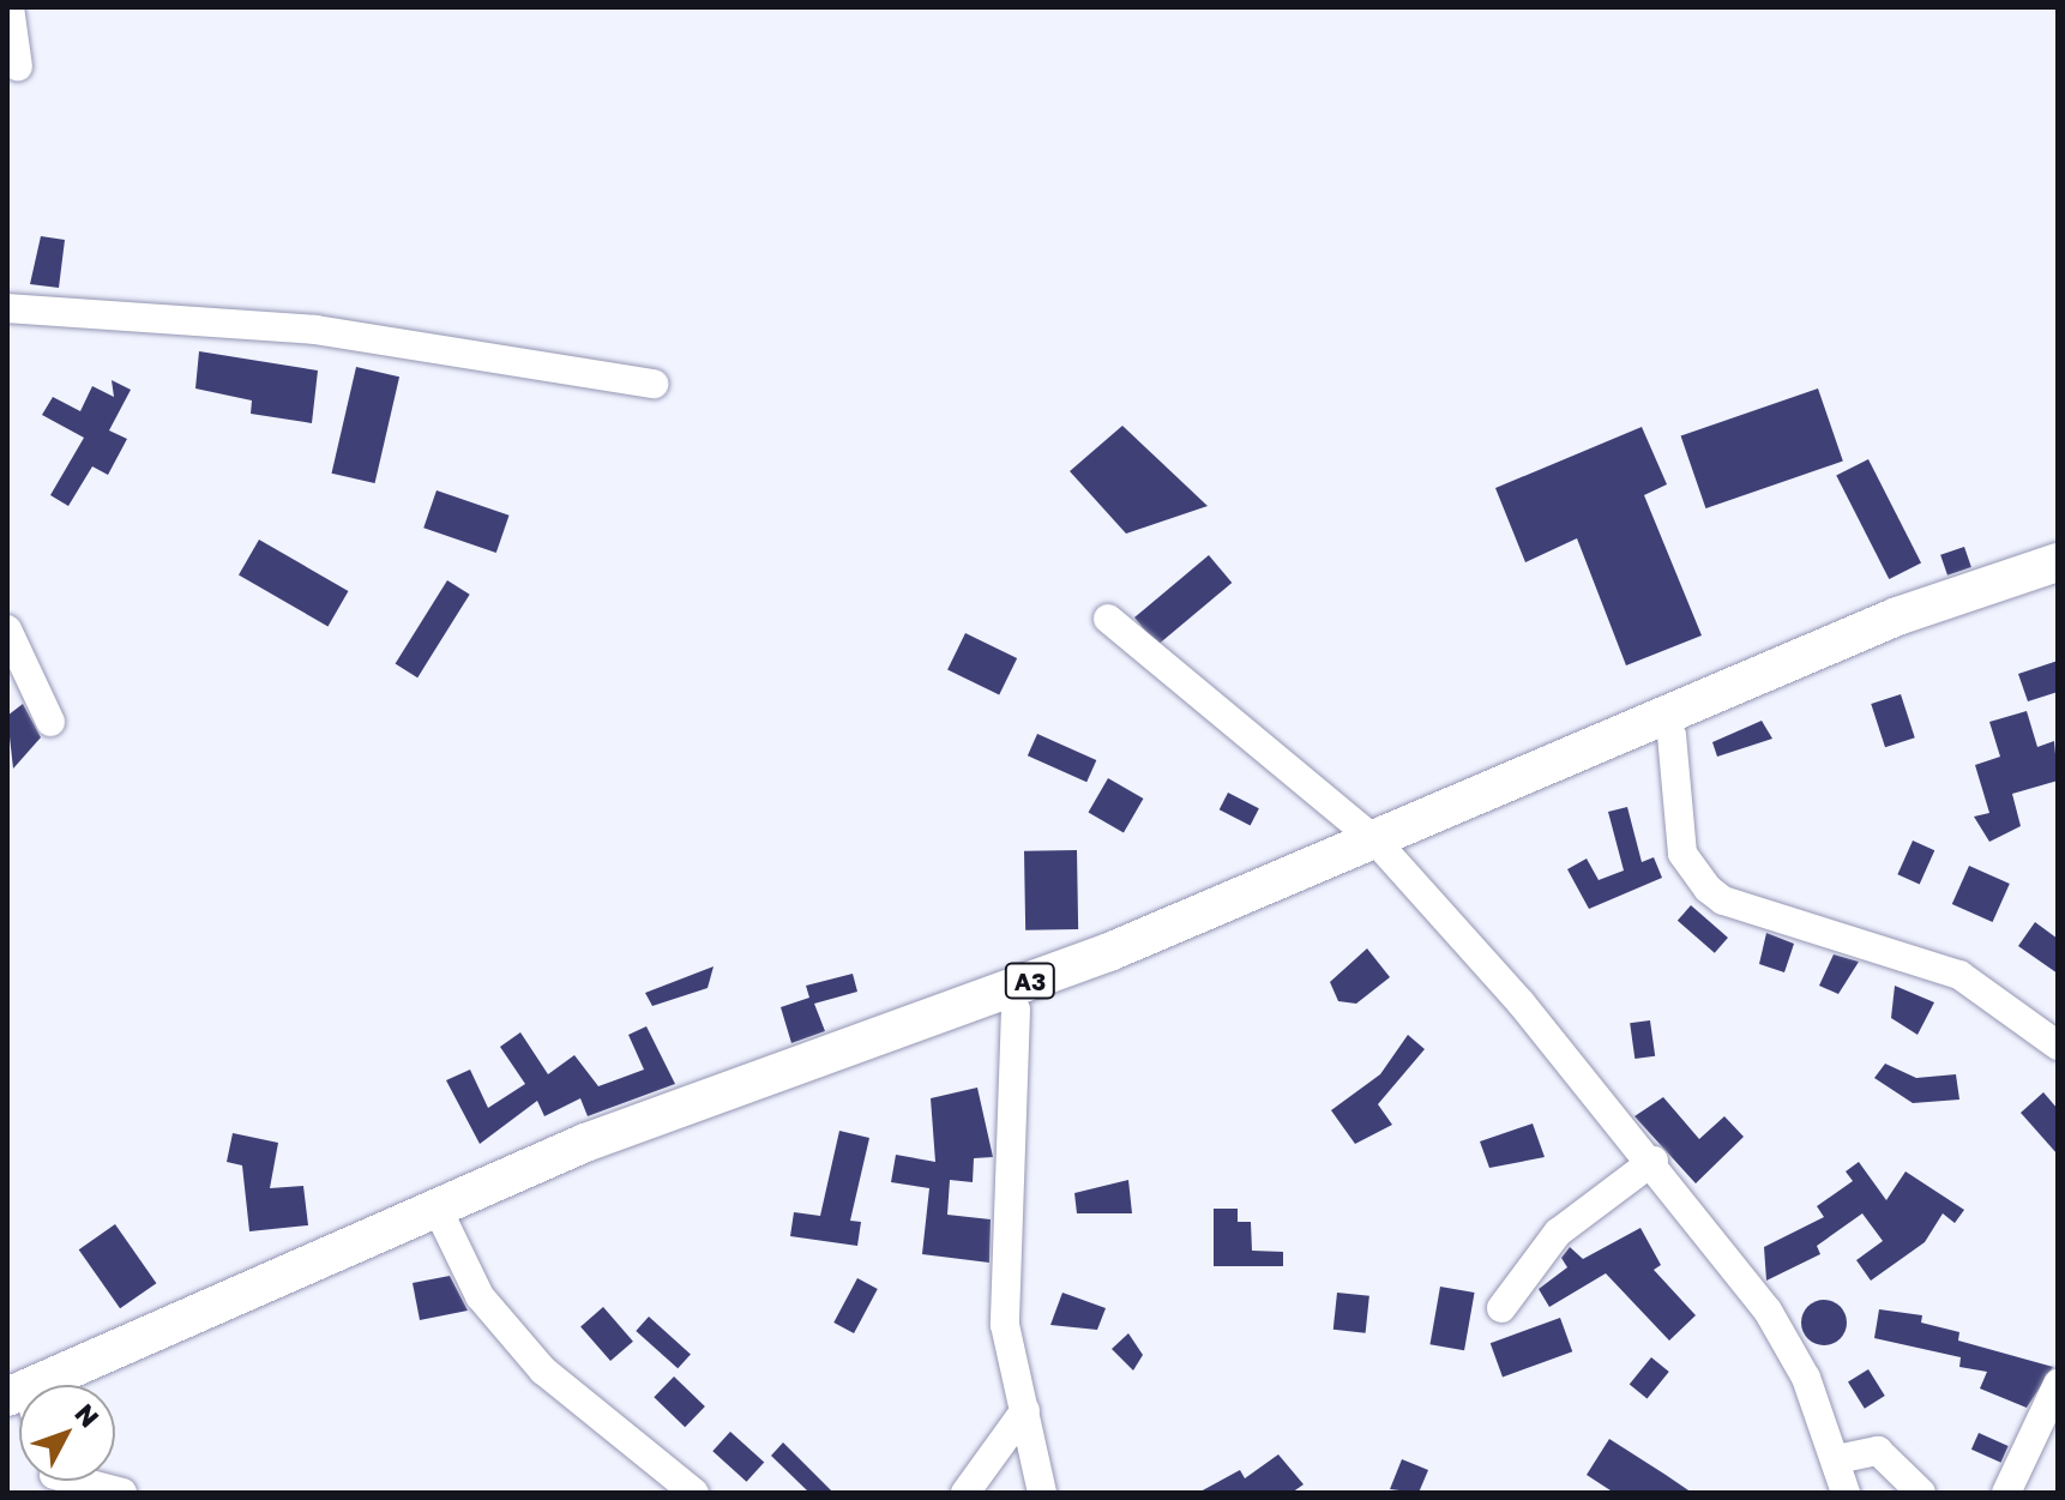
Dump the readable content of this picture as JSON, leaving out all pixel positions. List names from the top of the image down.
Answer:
{
  "streets": {
    "main road": ["A3"]
  },
  "north": "top right"
}
